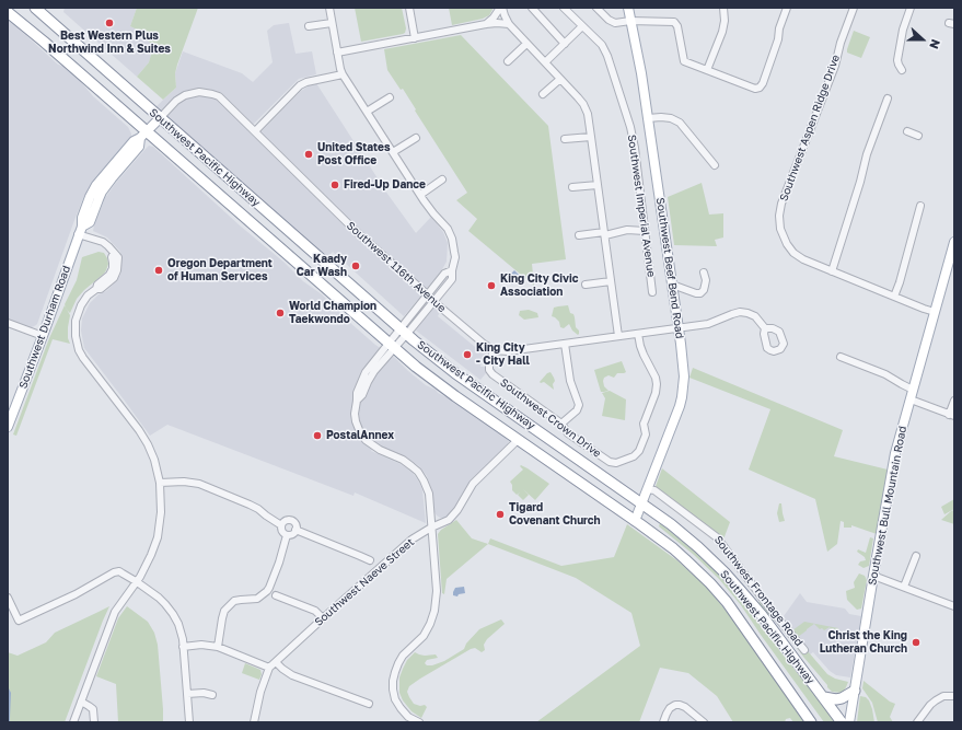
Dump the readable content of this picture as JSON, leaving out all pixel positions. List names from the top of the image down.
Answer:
{
  "streets": {
    "highway": ["Southwest Pacific Highway"],
    "main road": ["Southwest Beef Bend Road", "Southwest Durham Road", "Southwest Bull Mountain Road"],
    "street": [
      "Southwest Aspen Ridge Drive",
      "Southwest Imperial Avenue",
      "Southwest 116th Avenue",
      "Southwest Crown Drive",
      "Southwest Naeve Street",
      "Southwest Frontage Road"
    ]
  },
  "crossings": [
    ["Southwest Aspen Ridge Drive", "Southwest Bull Mountain Road"],
    ["Southwest Pacific Highway", "Southwest 116th Avenue"],
    ["Southwest Pacific Highway", "Southwest Beef Bend Road"],
    ["Southwest Pacific Highway", "Southwest Durham Road"],
    ["Southwest Pacific Highway", "Southwest Naeve Street"],
    ["Southwest 116th Avenue", "Southwest Durham Road"],
    ["Southwest 116th Avenue", "Southwest Crown Drive"],
    ["Southwest Beef Bend Road", "Southwest Frontage Road"]
  ],
  "places": [
    "Best Western Plus Northwind Inn & Suites",
    "United States Post Office",
    "Fired-Up Dance",
    "Kaady Car Wash",
    "Oregon Department of Human Services",
    "King City Civic Association",
    "World Champion Taekwondo",
    "King City - City Hall",
    "PostalAnnex",
    "Tigard Covenant Church",
    "Christ the King Lutheran Church"
  ],
  "north": "right"
}
